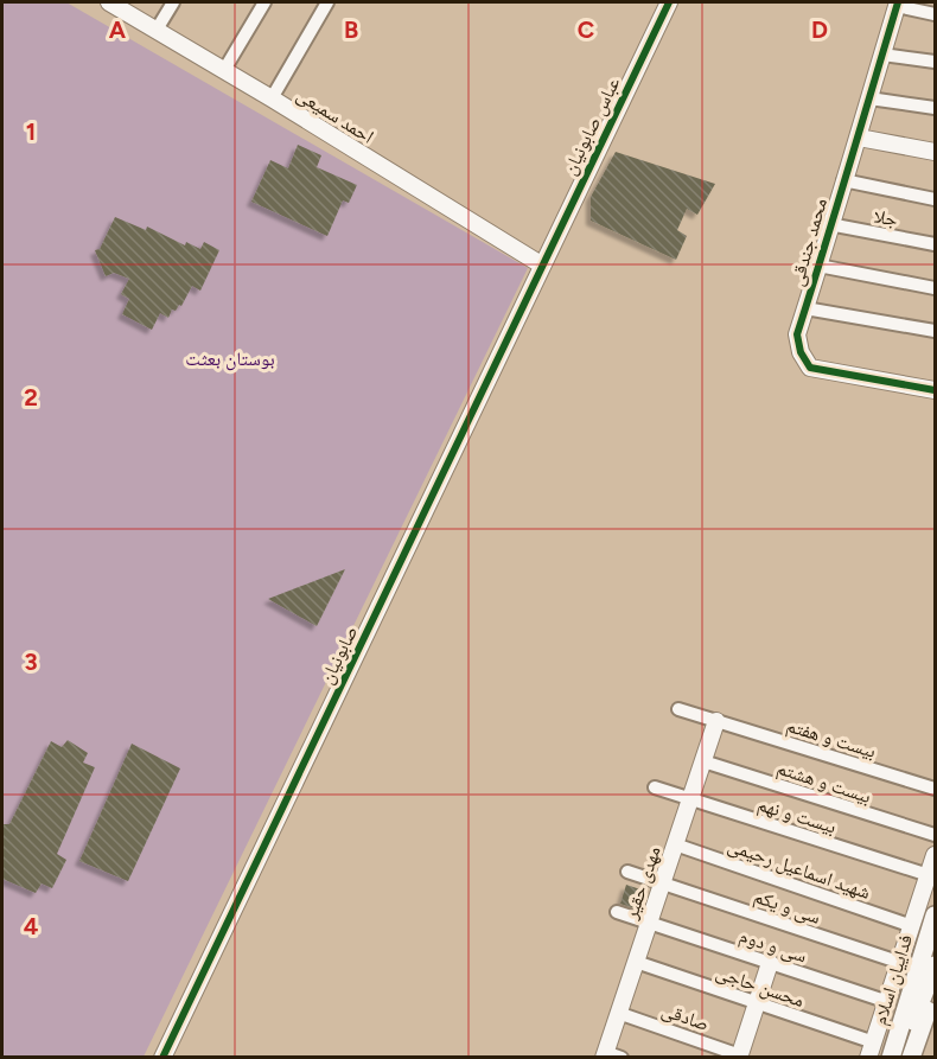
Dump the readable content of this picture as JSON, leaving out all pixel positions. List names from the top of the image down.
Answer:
{
  "streets": {
    "main road": ["فداییان اسلام"],
    "street": [
      "احمد سمیعی",
      "عباس صابونیان",
      "جلا",
      "محمد جندقی",
      "صابونیان",
      "بیست و هفتم",
      "بیست و هشتم",
      "بیست و نهم",
      "شهید اسماعیل رحیمی",
      "مهدی حقیر",
      "سی و یکم",
      "سی و دوم",
      "محسن حاجی",
      "صادقی"
    ]
  },
  "crossings": [
    ["احمد سمیعی", "عباس صابونیان"],
    ["احمد سمیعی", "صابونیان"],
    ["عباس صابونیان", "صابونیان"],
    ["جلا", "محمد جندقی"],
    ["بیست و هفتم", "مهدی حقیر"],
    ["بیست و هشتم", "مهدی حقیر"],
    ["بیست و نهم", "مهدی حقیر"],
    ["شهید اسماعیل رحیمی", "مهدی حقیر"],
    ["مهدی حقیر", "سی و یکم"],
    ["مهدی حقیر", "سی و دوم"],
    ["مهدی حقیر", "محسن حاجی"],
    ["مهدی حقیر", "صادقی"]
  ],
  "parks": ["بوستان بعثت"],
  "grid": {
    "columns": [
      "A",
      "B",
      "C",
      "D"
    ],
    "rows": [
      "1",
      "2",
      "3",
      "4"
    ]
  }
}
